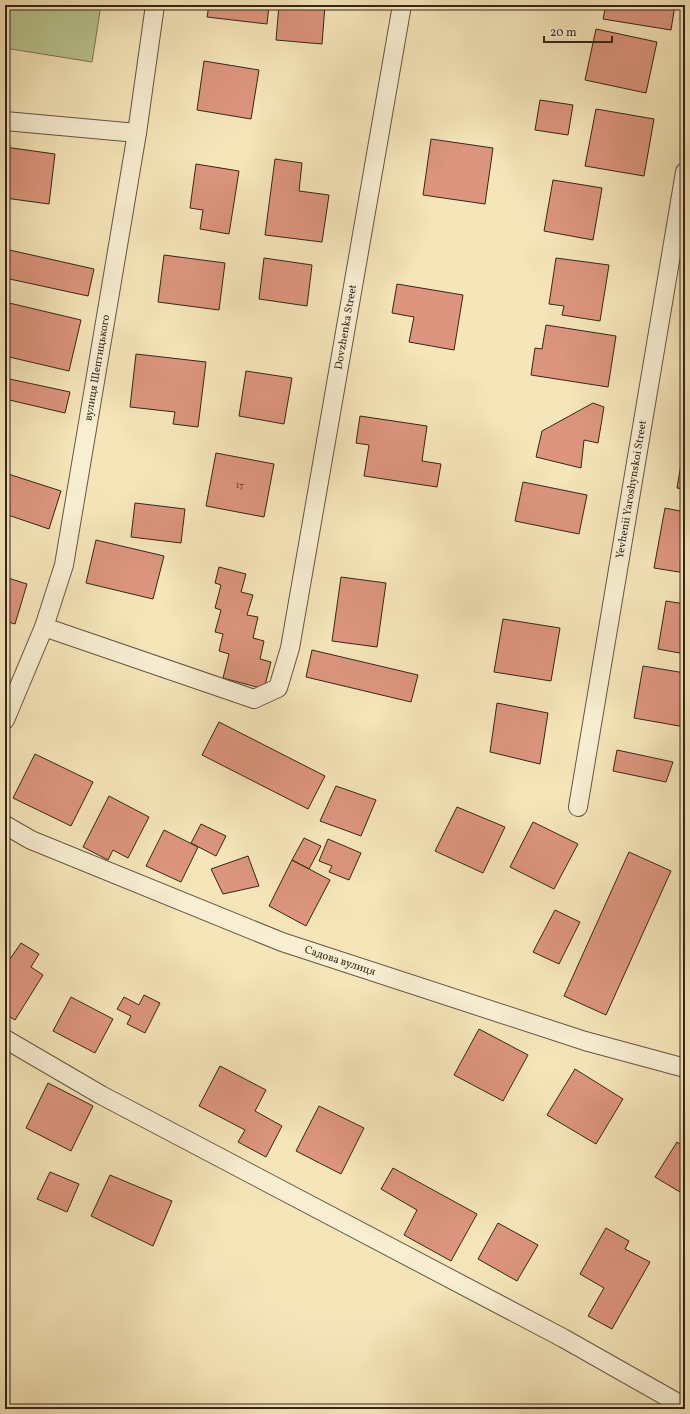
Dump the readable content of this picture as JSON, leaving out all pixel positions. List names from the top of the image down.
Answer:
{
  "streets": {
    "street": [
      "Dovzhenka Street",
      "вулиця Шептицького",
      "Yevhenii Yaroshynskoi Street",
      "Садова вулиця"
    ]
  },
  "crossings": [
    ["Dovzhenka Street", "вулиця Шептицького"]
  ],
  "house_numbers": ["17"],
  "scale_bar": "20 m"
}
